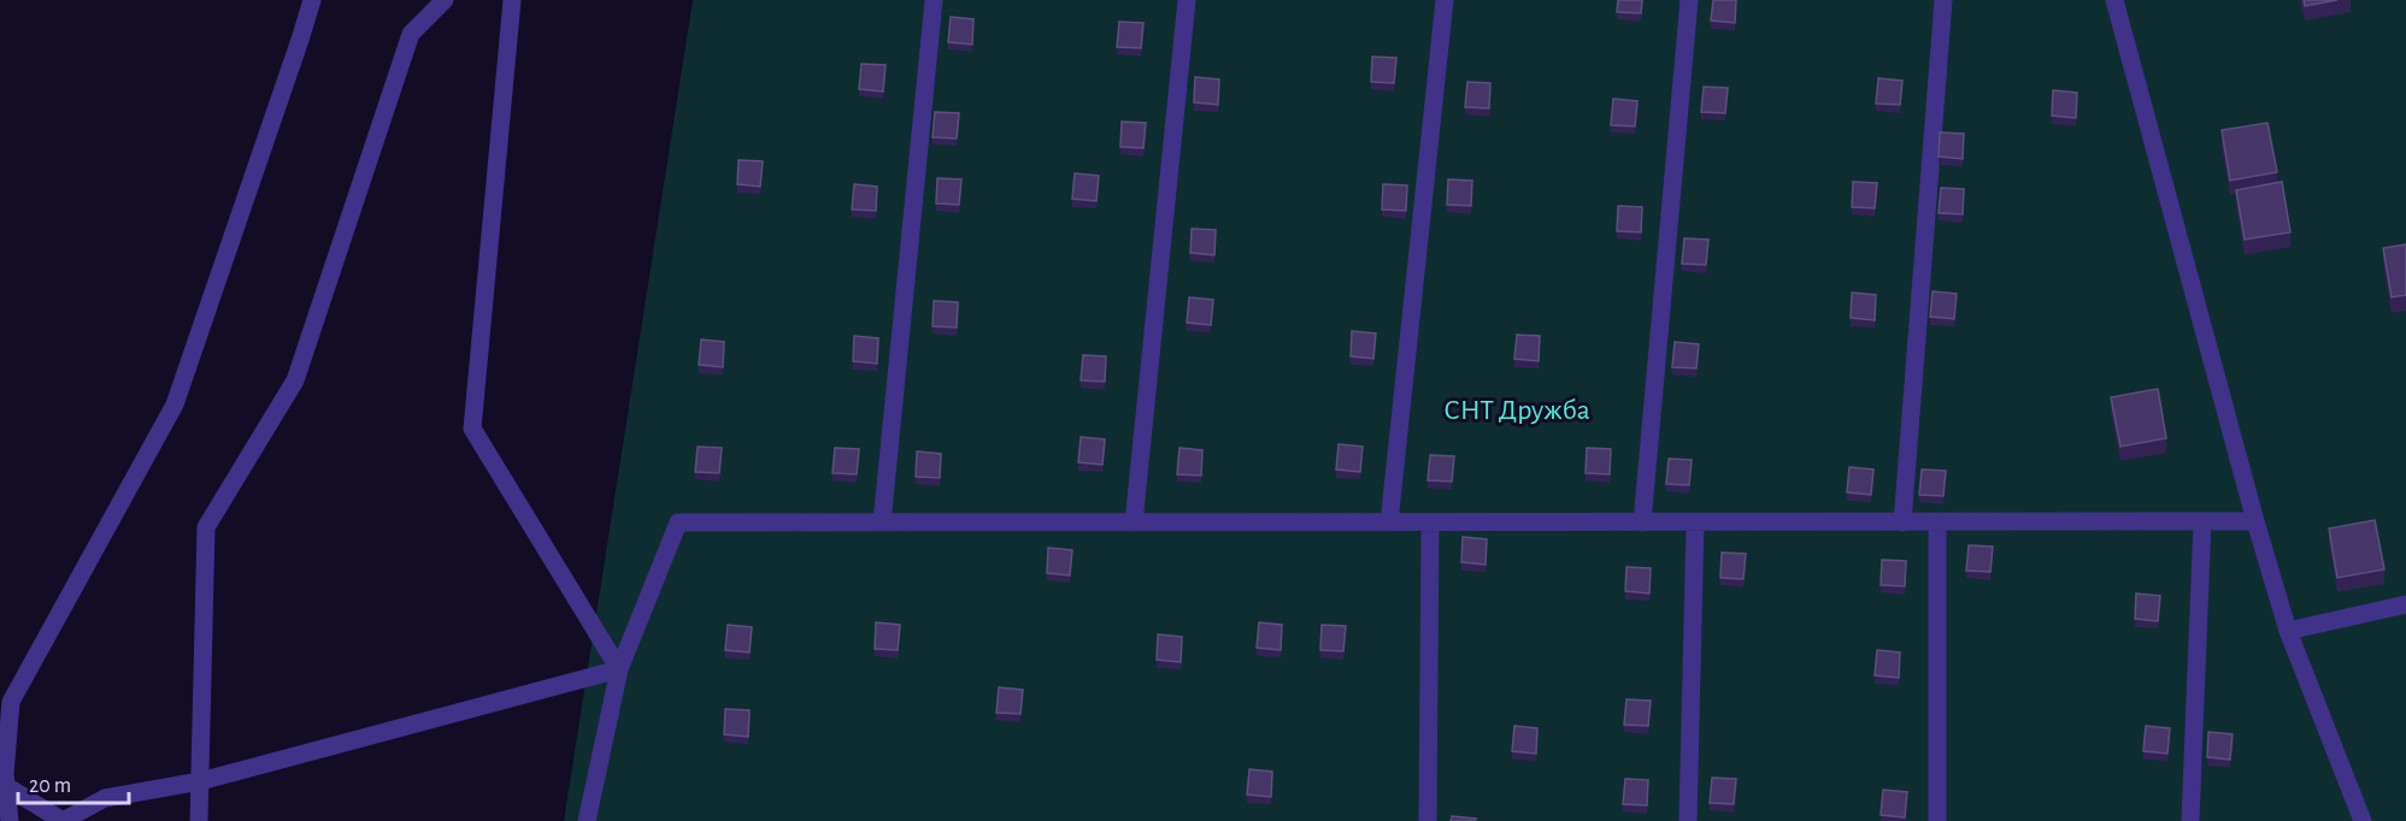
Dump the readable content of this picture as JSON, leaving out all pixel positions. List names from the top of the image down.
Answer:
{
  "parks": ["СНТ Дружба"],
  "scale_bar": "20 m"
}
